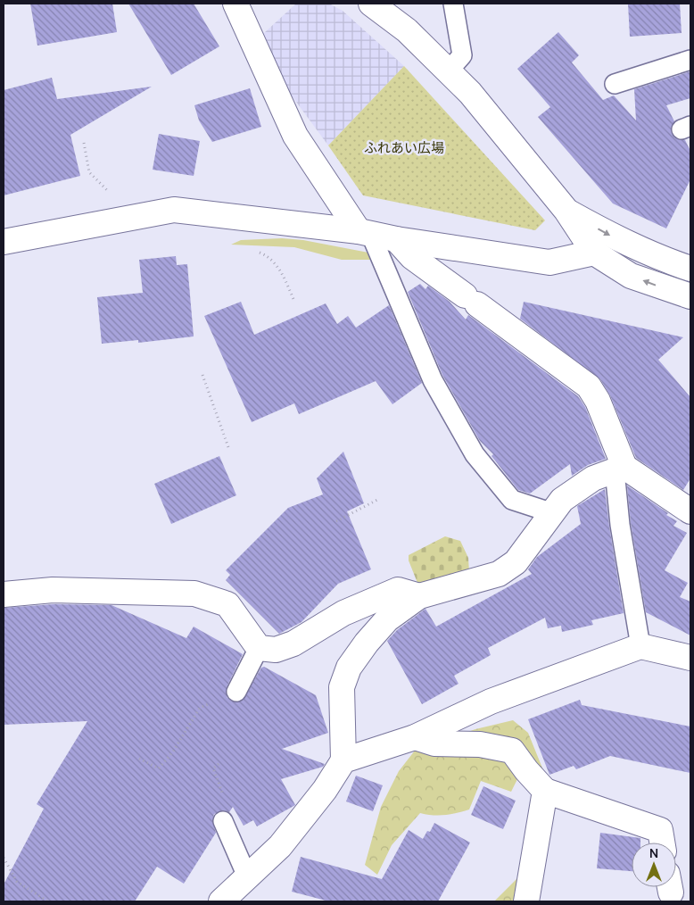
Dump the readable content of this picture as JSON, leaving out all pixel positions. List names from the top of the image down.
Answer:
{
  "parks": ["ふれあい広場"],
  "north": "top"
}
